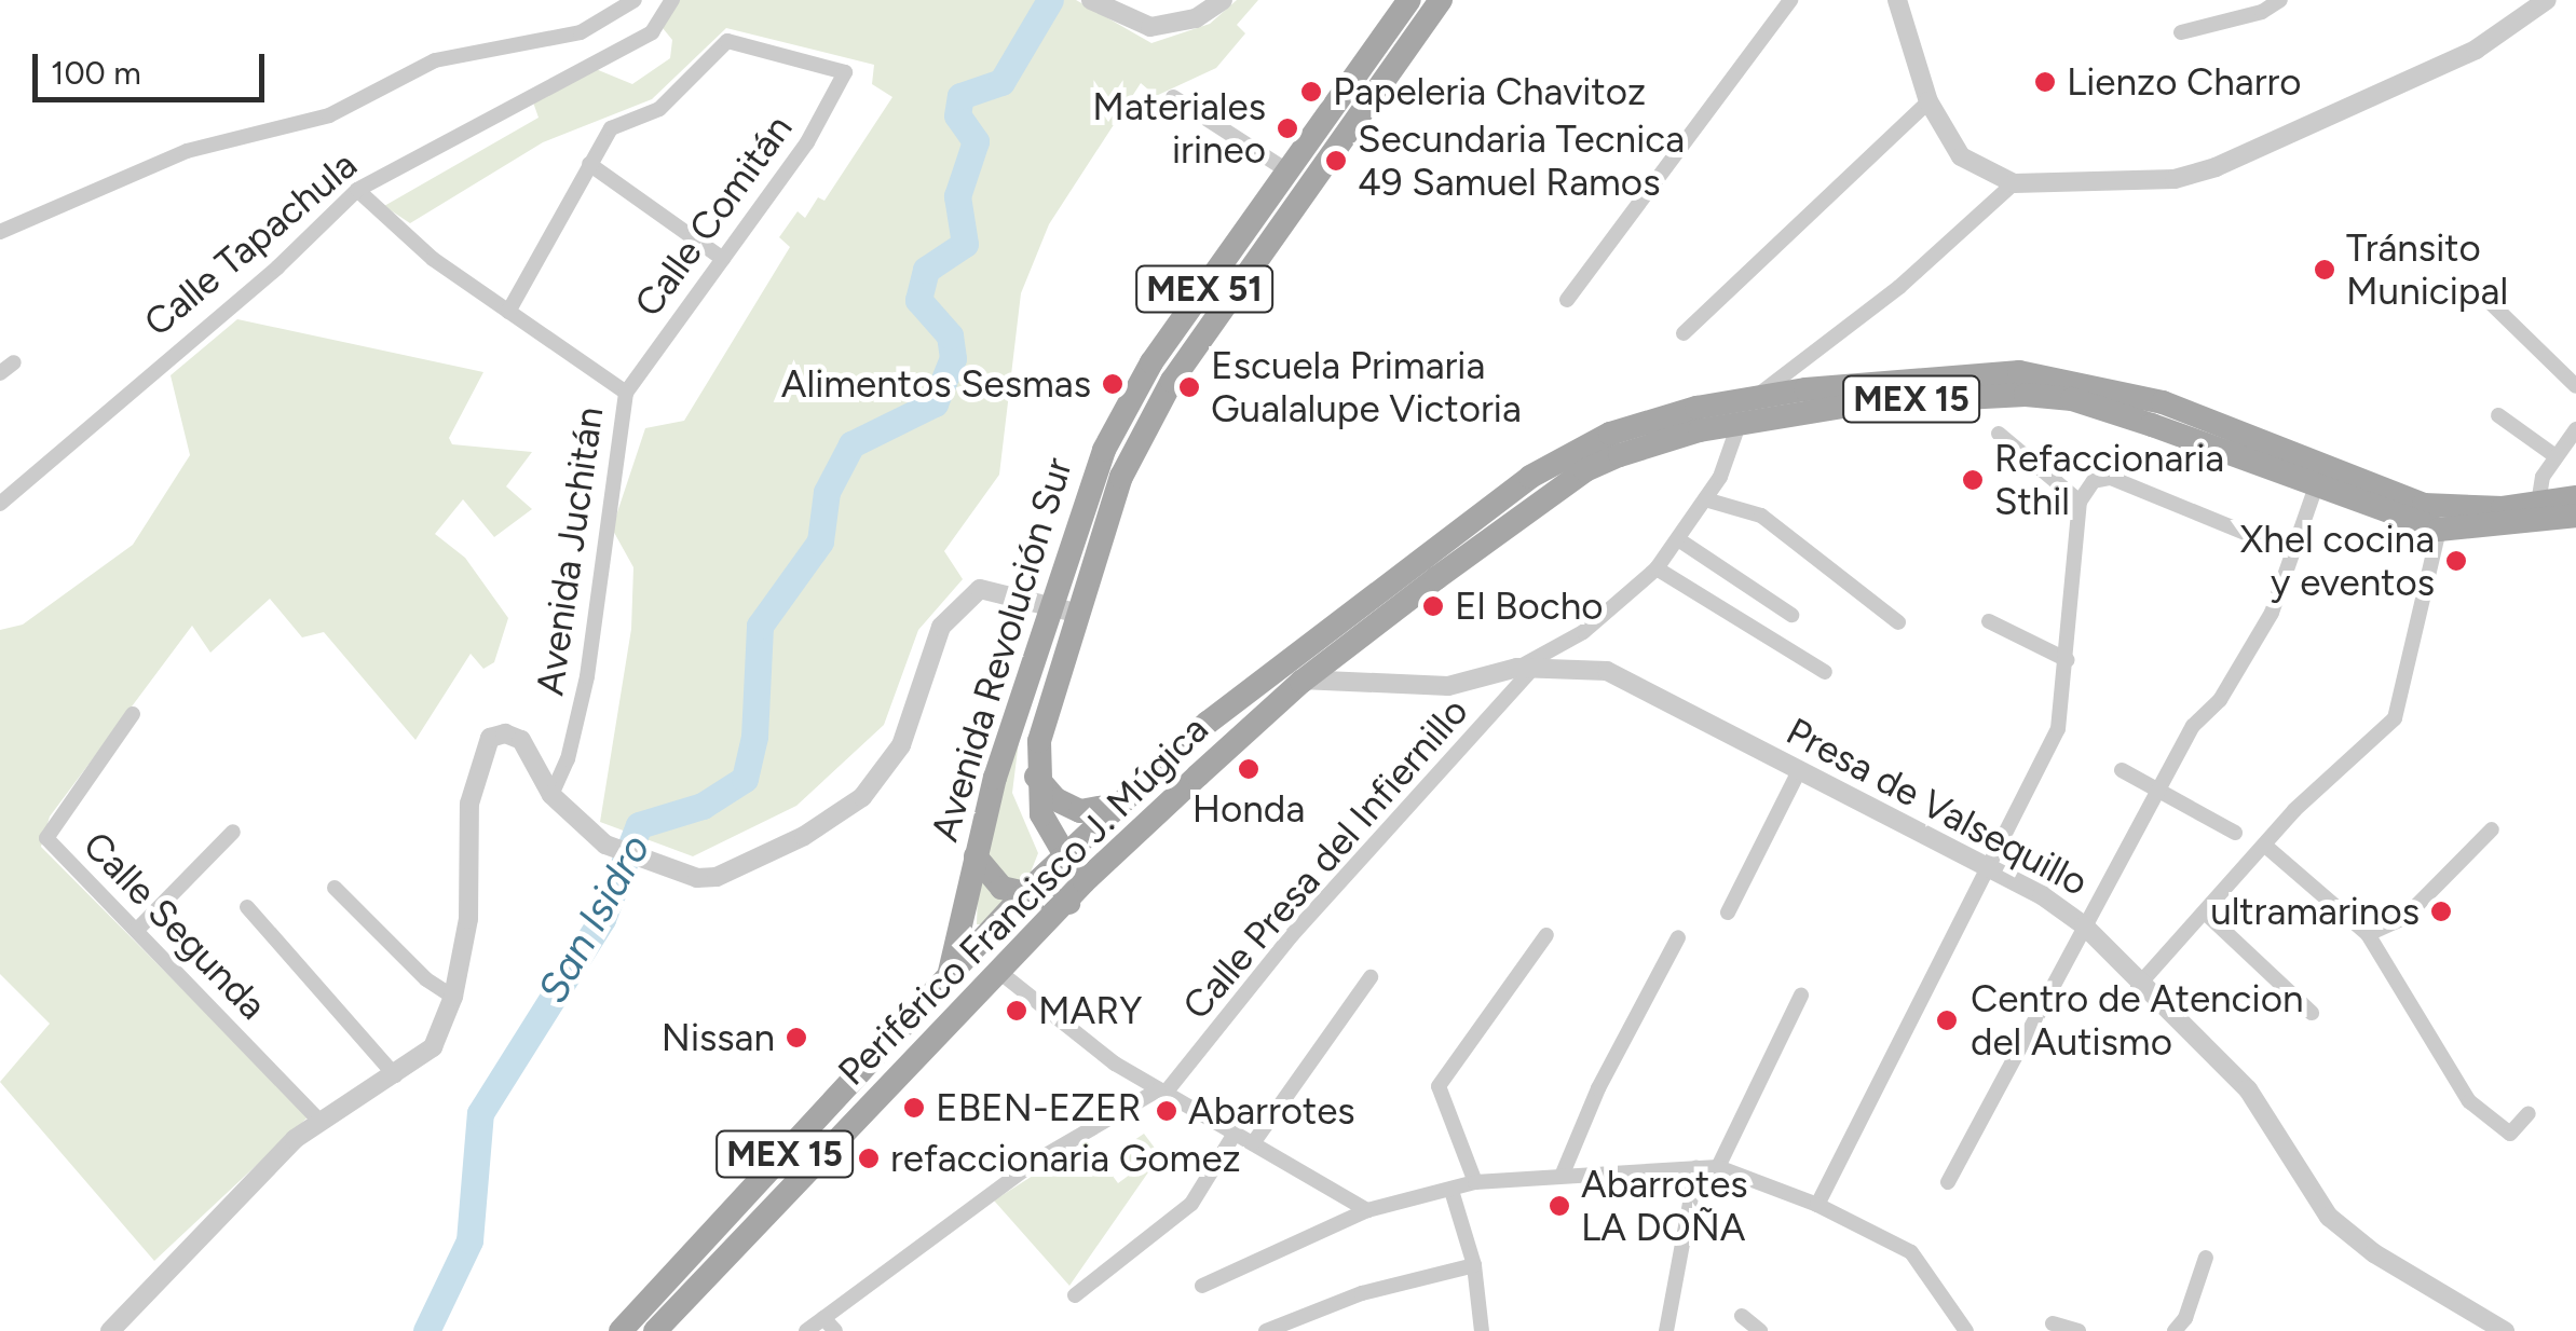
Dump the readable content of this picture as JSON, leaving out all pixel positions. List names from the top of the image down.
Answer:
{
  "streets": {
    "main road": [
      "MEX 51",
      "MEX 15",
      "Avenida Revolución Sur",
      "Periférico Francisco J. Múgica"
    ],
    "street": [
      "Calle Comitán",
      "Calle Tapachula",
      "Avenida Juchitán",
      "Presa de Valsequillo",
      "Calle Presa del Infiernillo",
      "Calle Segunda"
    ]
  },
  "crossings": [
    ["Calle Comitán", "Avenida Juchitán"],
    ["Calle Tapachula", "Avenida Juchitán"],
    ["Avenida Revolución Sur", "Periférico Francisco J. Múgica"],
    ["Presa de Valsequillo", "Calle Presa del Infiernillo"],
    ["Presa de Valsequillo", "Periférico Francisco J. Múgica"],
    ["Calle Presa del Infiernillo", "Periférico Francisco J. Múgica"]
  ],
  "water": ["San Isidro"],
  "places": [
    "Lienzo Charro",
    "Papeleria Chavitoz",
    "Materiales irineo",
    "Secundaria Tecnica 49 Samuel Ramos",
    "Tránsito Municipal",
    "Alimentos Sesmas",
    "Escuela Primaria Gualalupe Victoria",
    "Refaccionaria Sthil",
    "Xhel cocina y eventos",
    "El Bocho",
    "Honda",
    "ultramarinos",
    "MARY",
    "Centro de Atencion del Autismo",
    "Nissan",
    "EBEN-EZER",
    "Abarrotes",
    "refaccionaria Gomez",
    "Abarrotes LA DOÑA"
  ],
  "scale_bar": "100 m"
}
